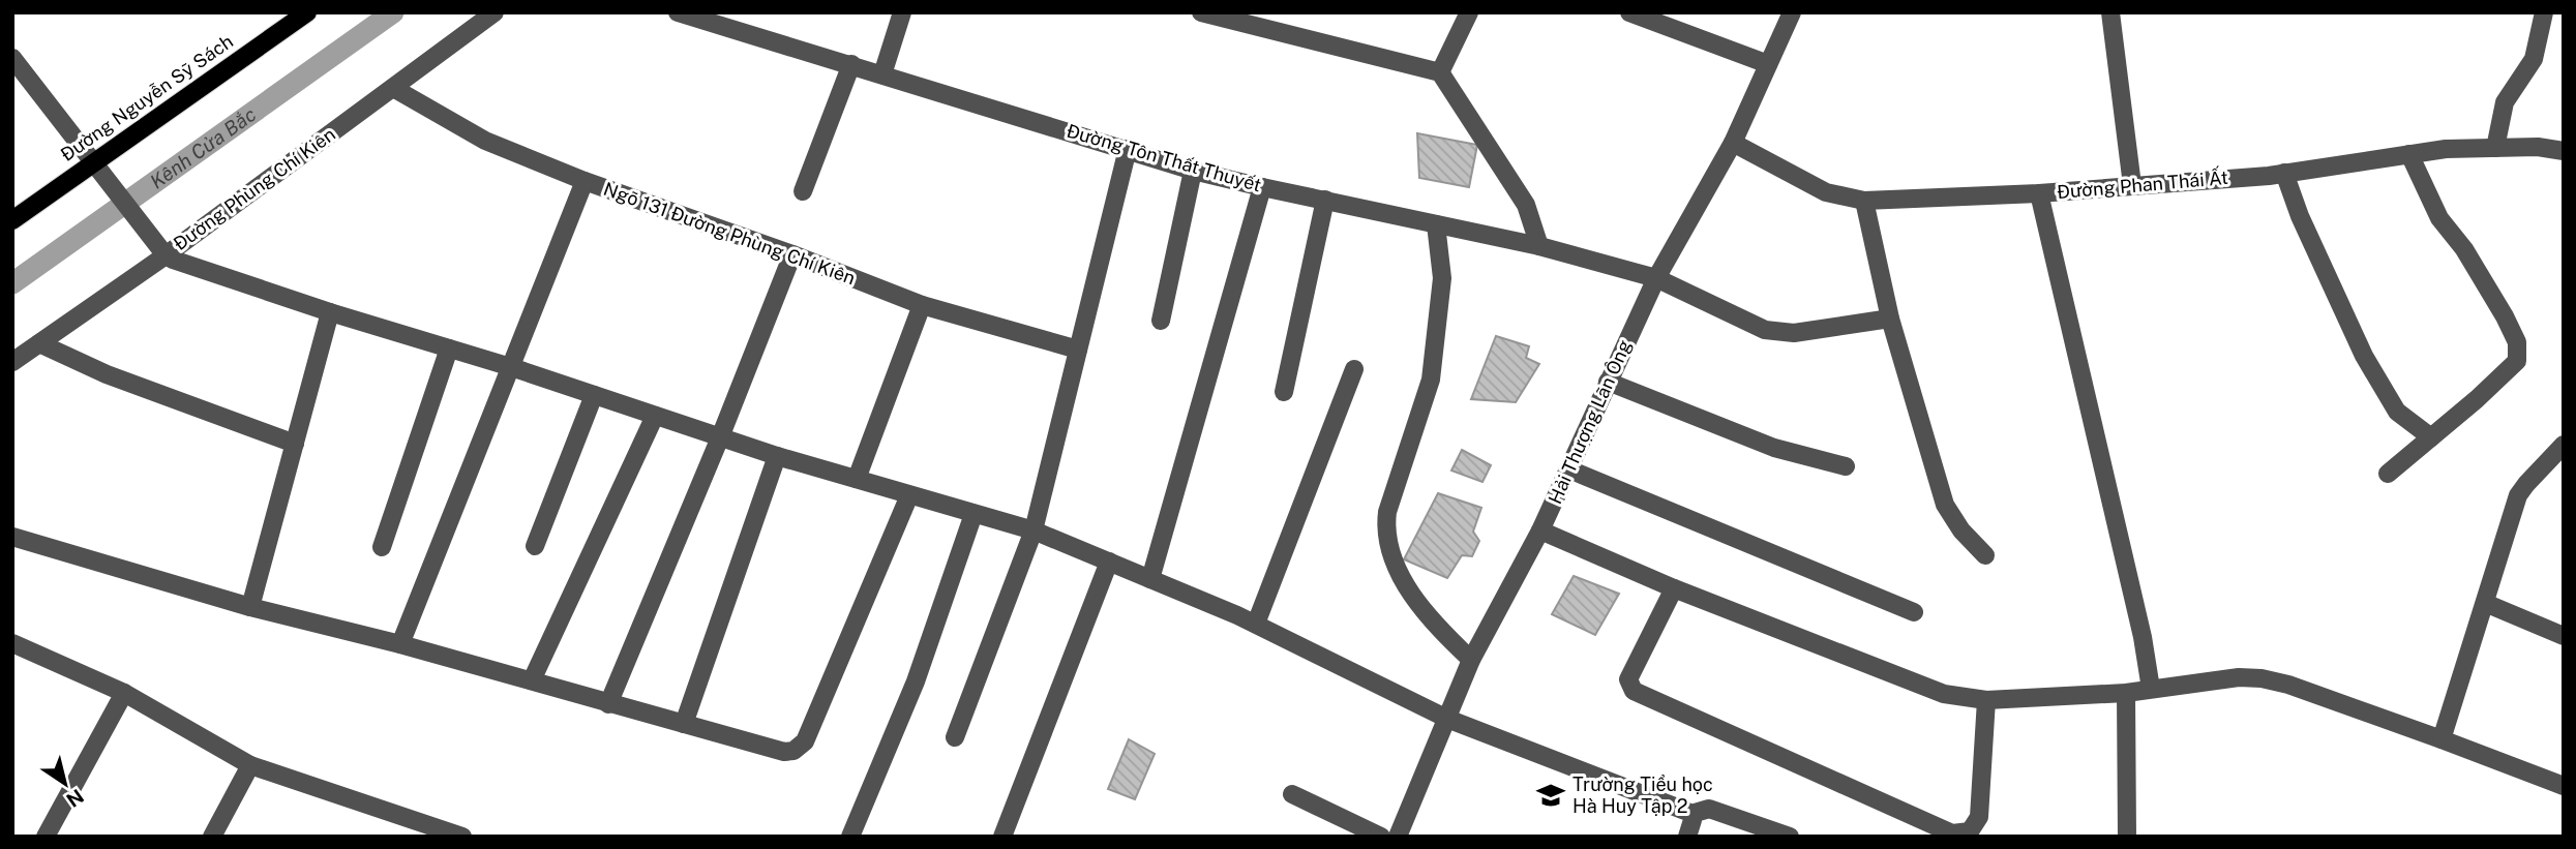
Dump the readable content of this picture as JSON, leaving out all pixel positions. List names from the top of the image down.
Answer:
{
  "streets": {
    "main road": ["Đường Nguyễn Sỹ Sách"],
    "street": [
      "Đường Tôn Thất Thuyết",
      "Đường Phan Thái Ất",
      "Đường Phùng Chí Kiên",
      "Ngõ 131 Đường Phùng Chí Kiên",
      "Hải Thượng Lãn Ông"
    ]
  },
  "crossings": [
    ["Đường Tôn Thất Thuyết", "Hải Thượng Lãn Ông"],
    ["Đường Phan Thái Ất", "Hải Thượng Lãn Ông"],
    ["Đường Phùng Chí Kiên", "Ngõ 131 Đường Phùng Chí Kiên"]
  ],
  "water": ["Kênh Cửa Bắc"],
  "places": {
    "school or university": ["Trường Tiểu học Hà Huy Tập 2"]
  },
  "north": "bottom right"
}
